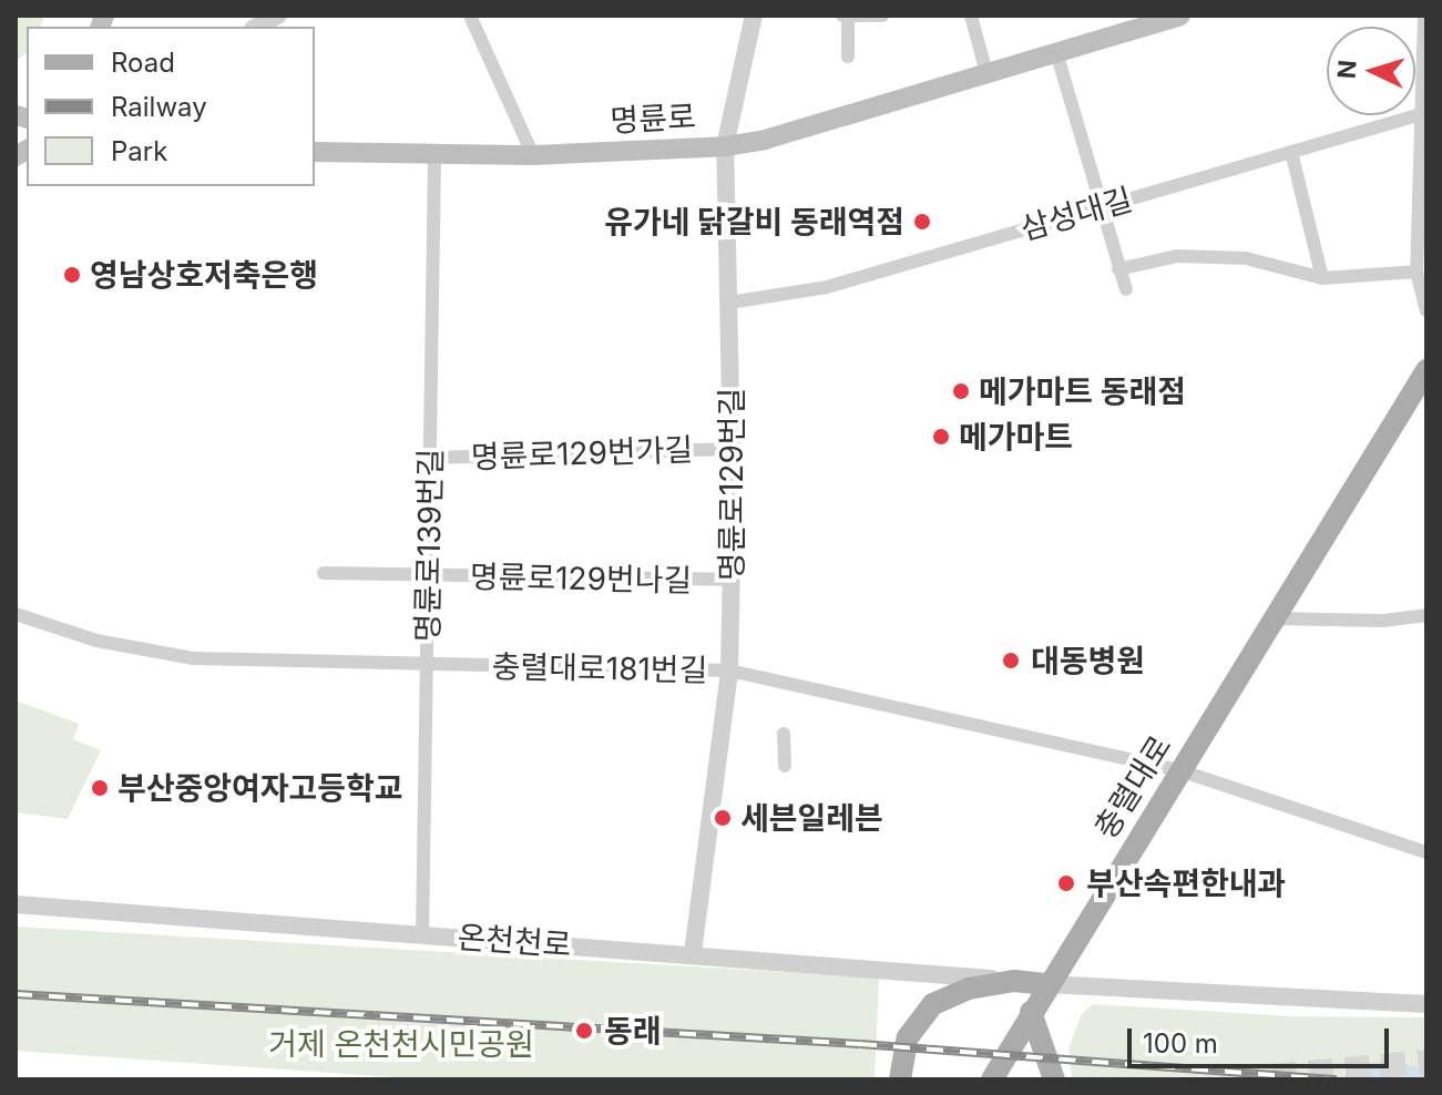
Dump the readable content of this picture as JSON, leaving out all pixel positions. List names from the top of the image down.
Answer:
{
  "streets": {
    "main road": ["명륜로", "충렬대로"],
    "street": [
      "삼성대길",
      "명륜로129번가길",
      "명륜로129번길",
      "명륜로139번길",
      "명륜로129번나길",
      "충렬대로181번길",
      "온천천로"
    ]
  },
  "crossings": [
    ["명륜로", "명륜로129번길"],
    ["명륜로", "명륜로139번길"],
    ["삼성대길", "명륜로129번길"],
    ["명륜로129번가길", "명륜로129번길"],
    ["명륜로129번가길", "명륜로139번길"],
    ["명륜로129번길", "명륜로129번나길"],
    ["명륜로129번길", "충렬대로181번길"],
    ["명륜로129번길", "온천천로"],
    ["명륜로139번길", "명륜로129번나길"],
    ["명륜로139번길", "충렬대로181번길"],
    ["명륜로139번길", "온천천로"],
    ["충렬대로181번길", "충렬대로"]
  ],
  "parks": ["거제 온천천시민공원"],
  "places": [
    "유가네 닭갈비 동래역점",
    "영남상호저축은행",
    "메가마트 동래점",
    "메가마트",
    "대동병원",
    "부산중앙여자고등학교",
    "세븐일레븐",
    "부산속편한내과",
    "동래"
  ],
  "legend": ["Road", "Railway", "Park"],
  "scale_bar": "100 m",
  "north": "left"
}
